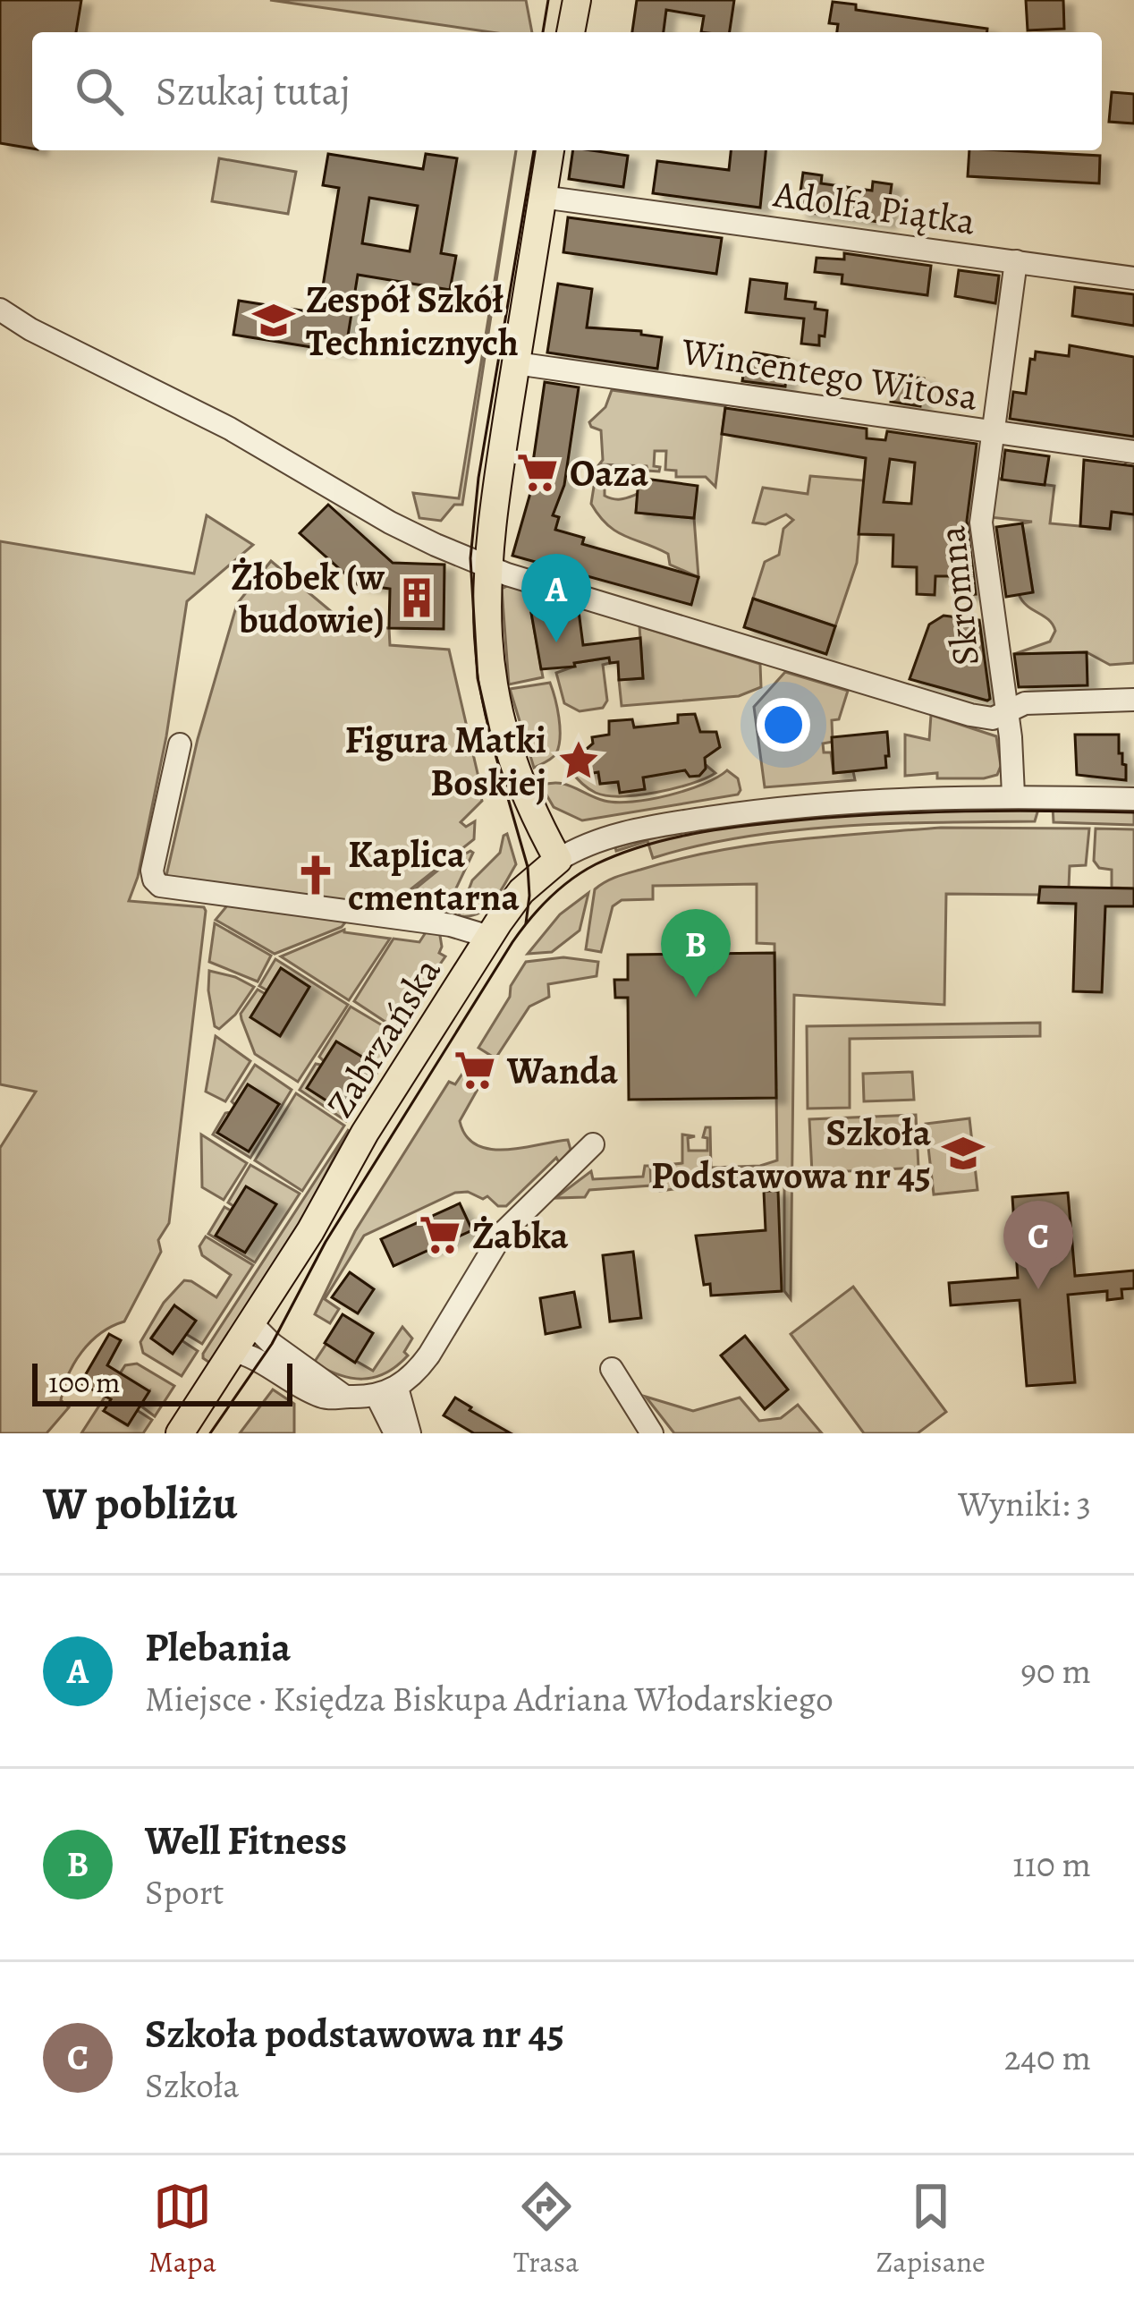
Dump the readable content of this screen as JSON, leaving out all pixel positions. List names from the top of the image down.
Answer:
{
  "streets": {
    "main road": ["Zabrzańska"],
    "street": ["Adolfa Piątka", "Wincentego Witosa", "Skromna"]
  },
  "crossings": [
    ["Adolfa Piątka", "Skromna"],
    ["Wincentego Witosa", "Skromna"],
    ["Skromna", "Zabrzańska"]
  ],
  "places": {
    "school or university": ["Zespół Szkół Technicznych", "Szkoła Podstawowa nr 45"],
    "supermarket": ["Oaza", "Wanda", "Żabka"],
    "building": ["Żłobek (w budowie)"],
    "place": ["Figura Matki Boskiej"],
    "church": ["Kaplica cmentarna"]
  },
  "scale_bar": "100 m",
  "page": {
    "search": "Szukaj tutaj",
    "pins": ["A", "B", "C"],
    "scale": "100 m",
    "heading": ["W pobliżu", "Wyniki: 3"],
    "list": [
      {
        "mark": "A",
        "name": "Plebania",
        "note": "Miejsce · Księdza Biskupa Adriana Włodarskiego",
        "value": "90 m"
      },
      {
        "mark": "B",
        "name": "Well Fitness",
        "note": "Sport",
        "value": "110 m"
      },
      {
        "mark": "C",
        "name": "Szkoła podstawowa nr 45",
        "note": "Szkoła",
        "value": "240 m"
      }
    ],
    "nav": ["Mapa", "Trasa", "Zapisane"]
  }
}
